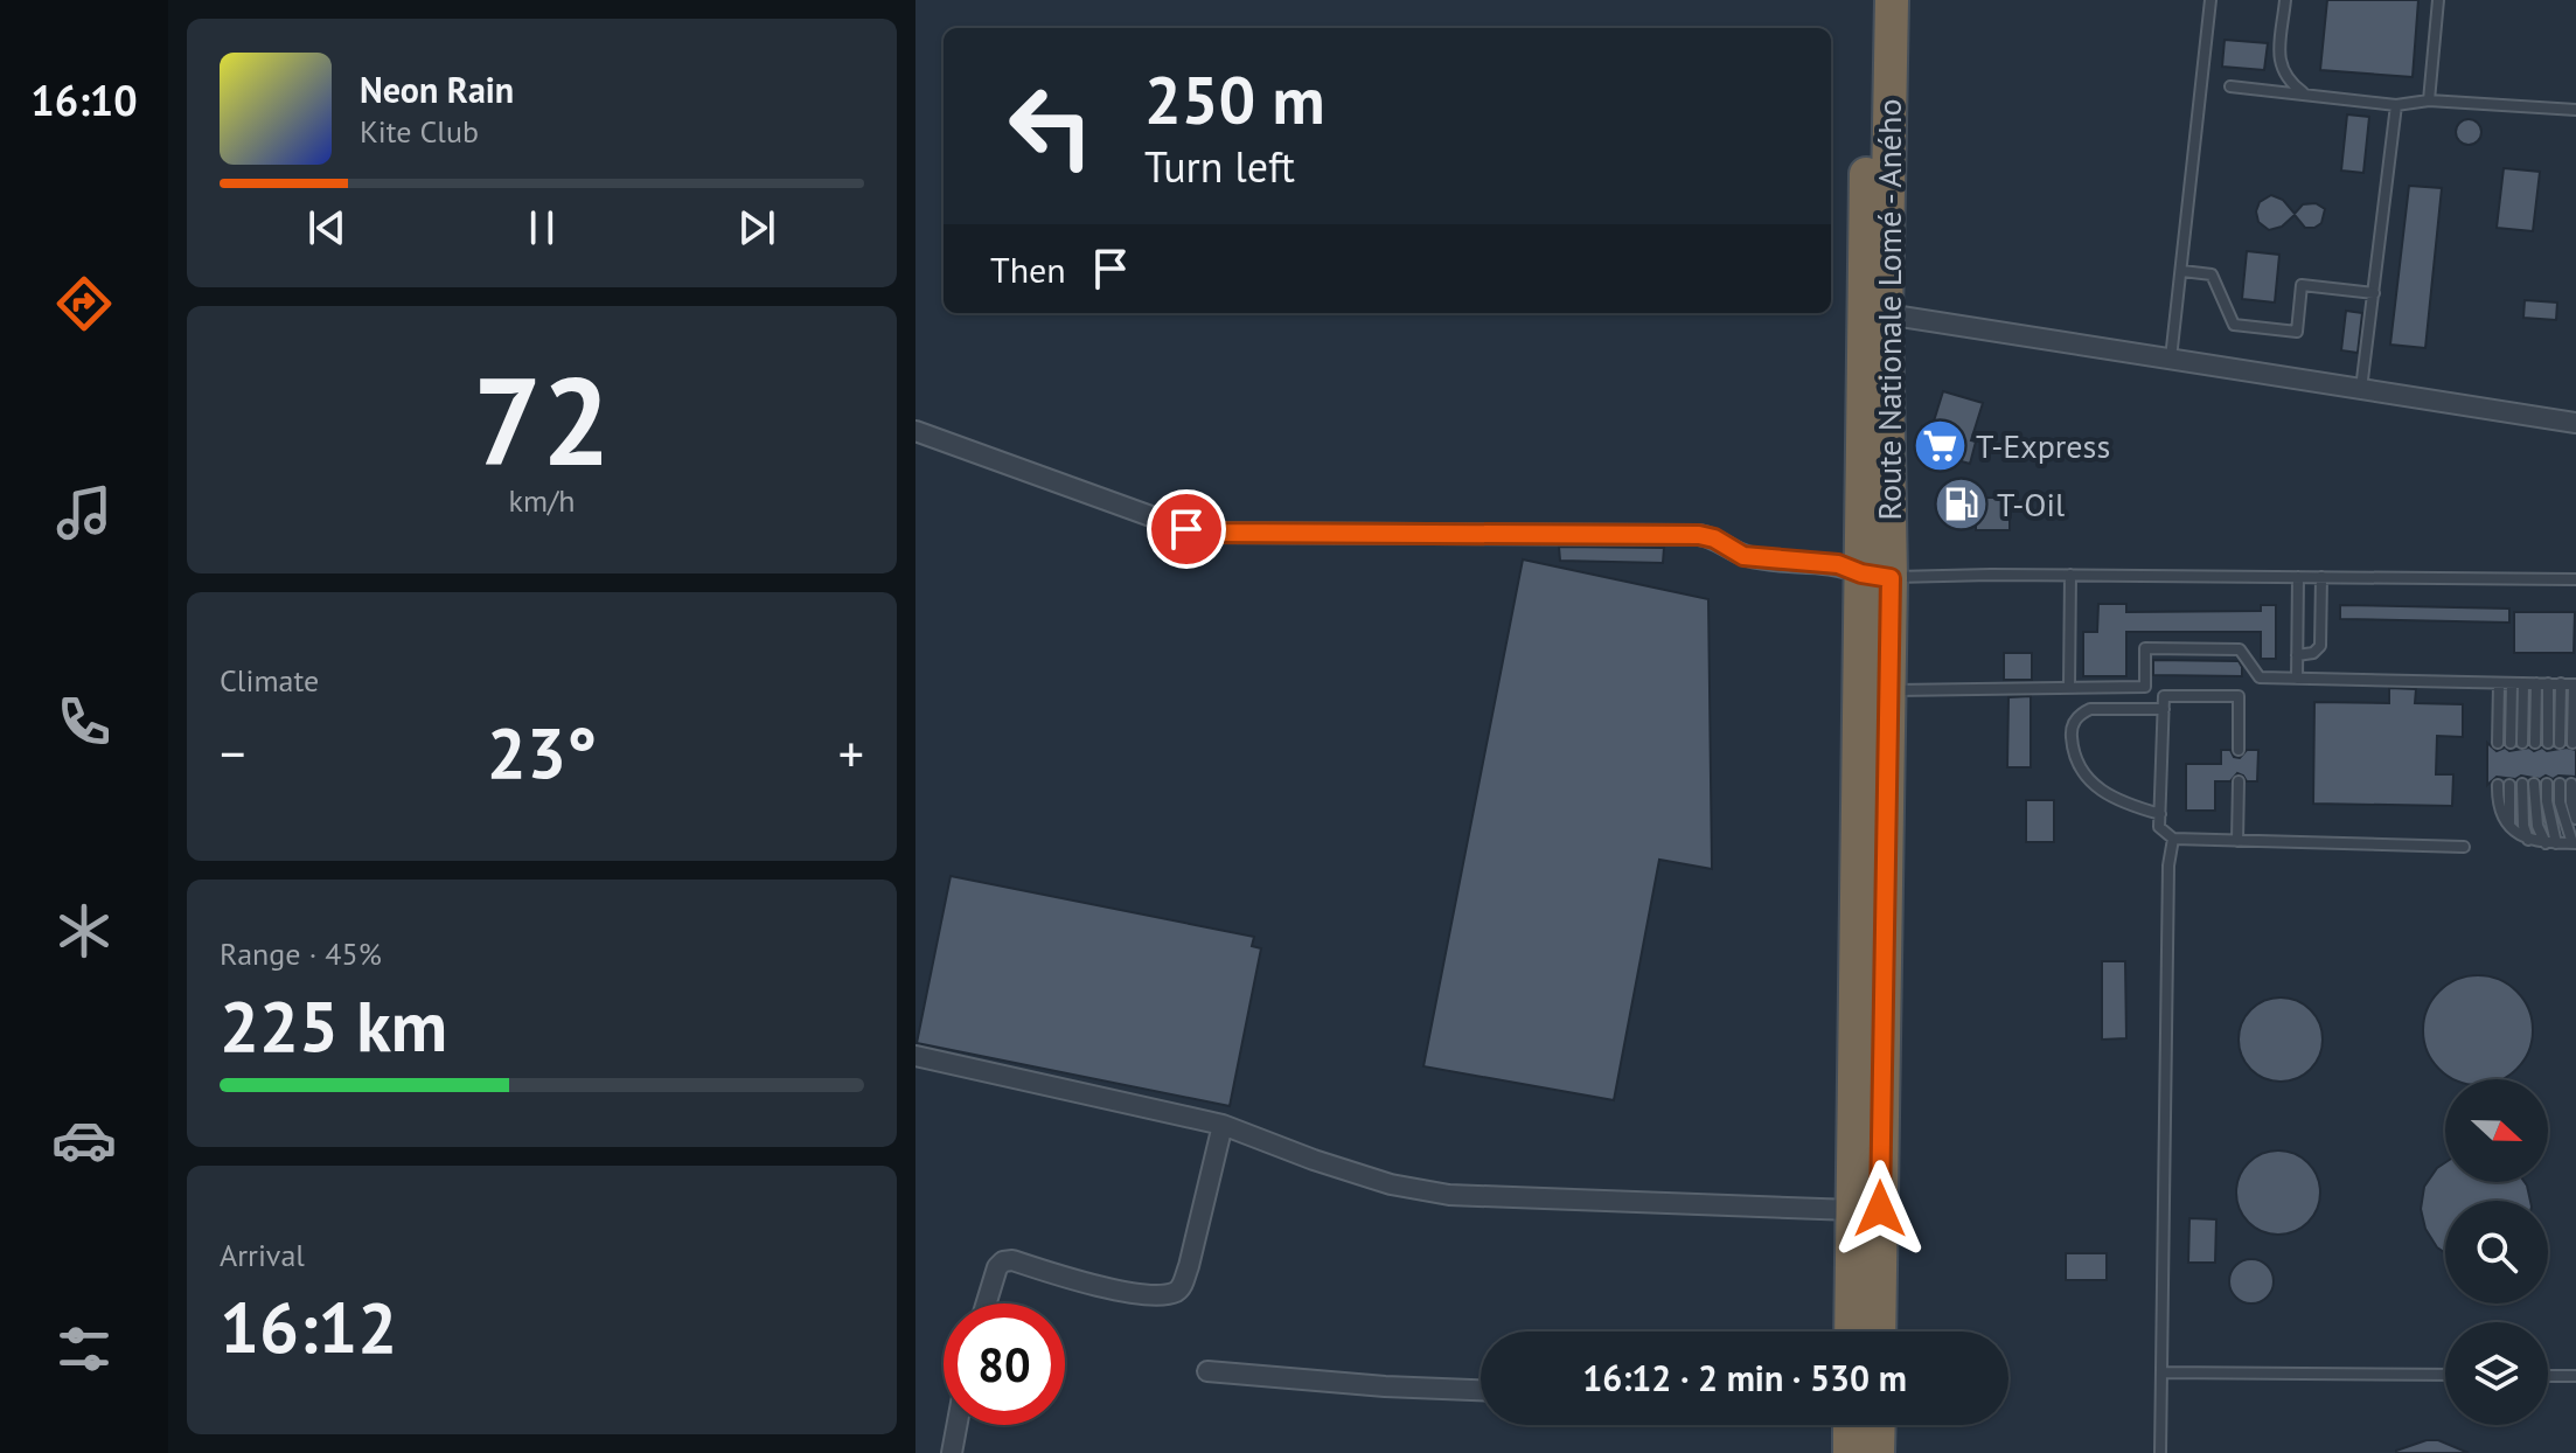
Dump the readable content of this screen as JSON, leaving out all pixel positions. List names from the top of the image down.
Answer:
{
  "streets": {
    "highway": ["Route Nationale Lomé - Aného"]
  },
  "places": {
    "supermarket": ["T-Express"],
    "fuel station": ["T-Oil"]
  },
  "north": "right",
  "page": {
    "tabs": "16:10",
    "turn": ["250 m", "Turn left"],
    "song": ["Neon Rain", "Kite Club"],
    "then": "Then",
    "tile": [
      ["72", "km/h"],
      "Climate",
      ["Range · 45%", "225 km"],
      ["Arrival", "16:12"]
    ],
    "heat": ["−", "23°", "+"],
    "limit": "80",
    "trip": "16:12 · 2 min · 530 m"
  }
}
